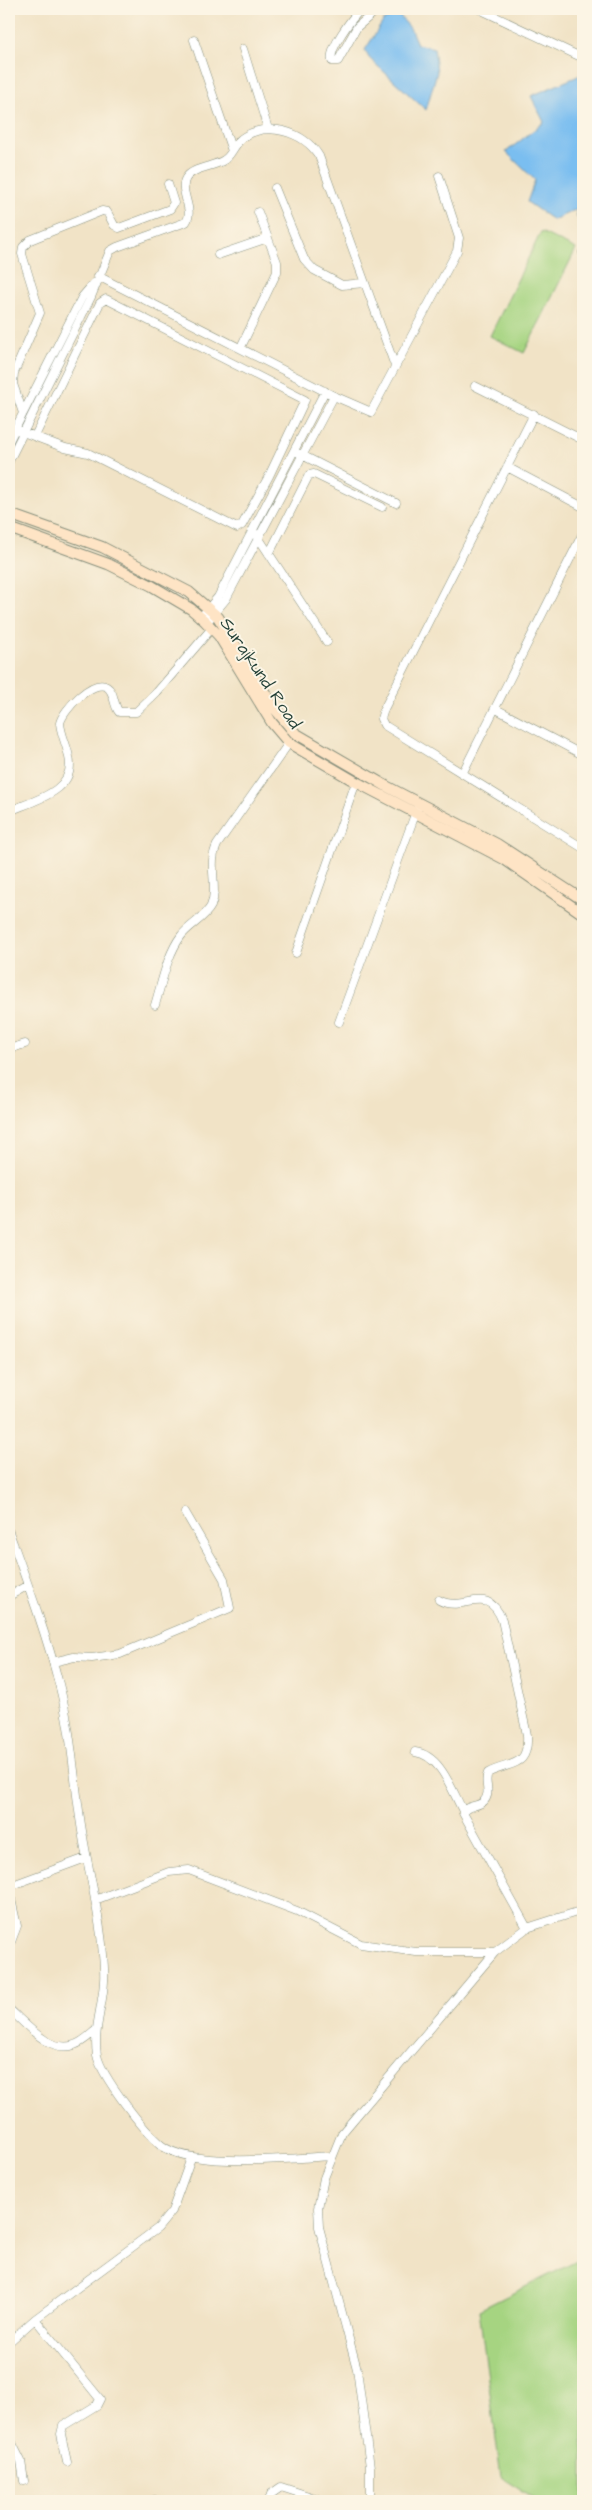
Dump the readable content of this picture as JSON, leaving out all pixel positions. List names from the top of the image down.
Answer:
{
  "streets": {
    "main road": ["Surajkund Road"]
  }
}
